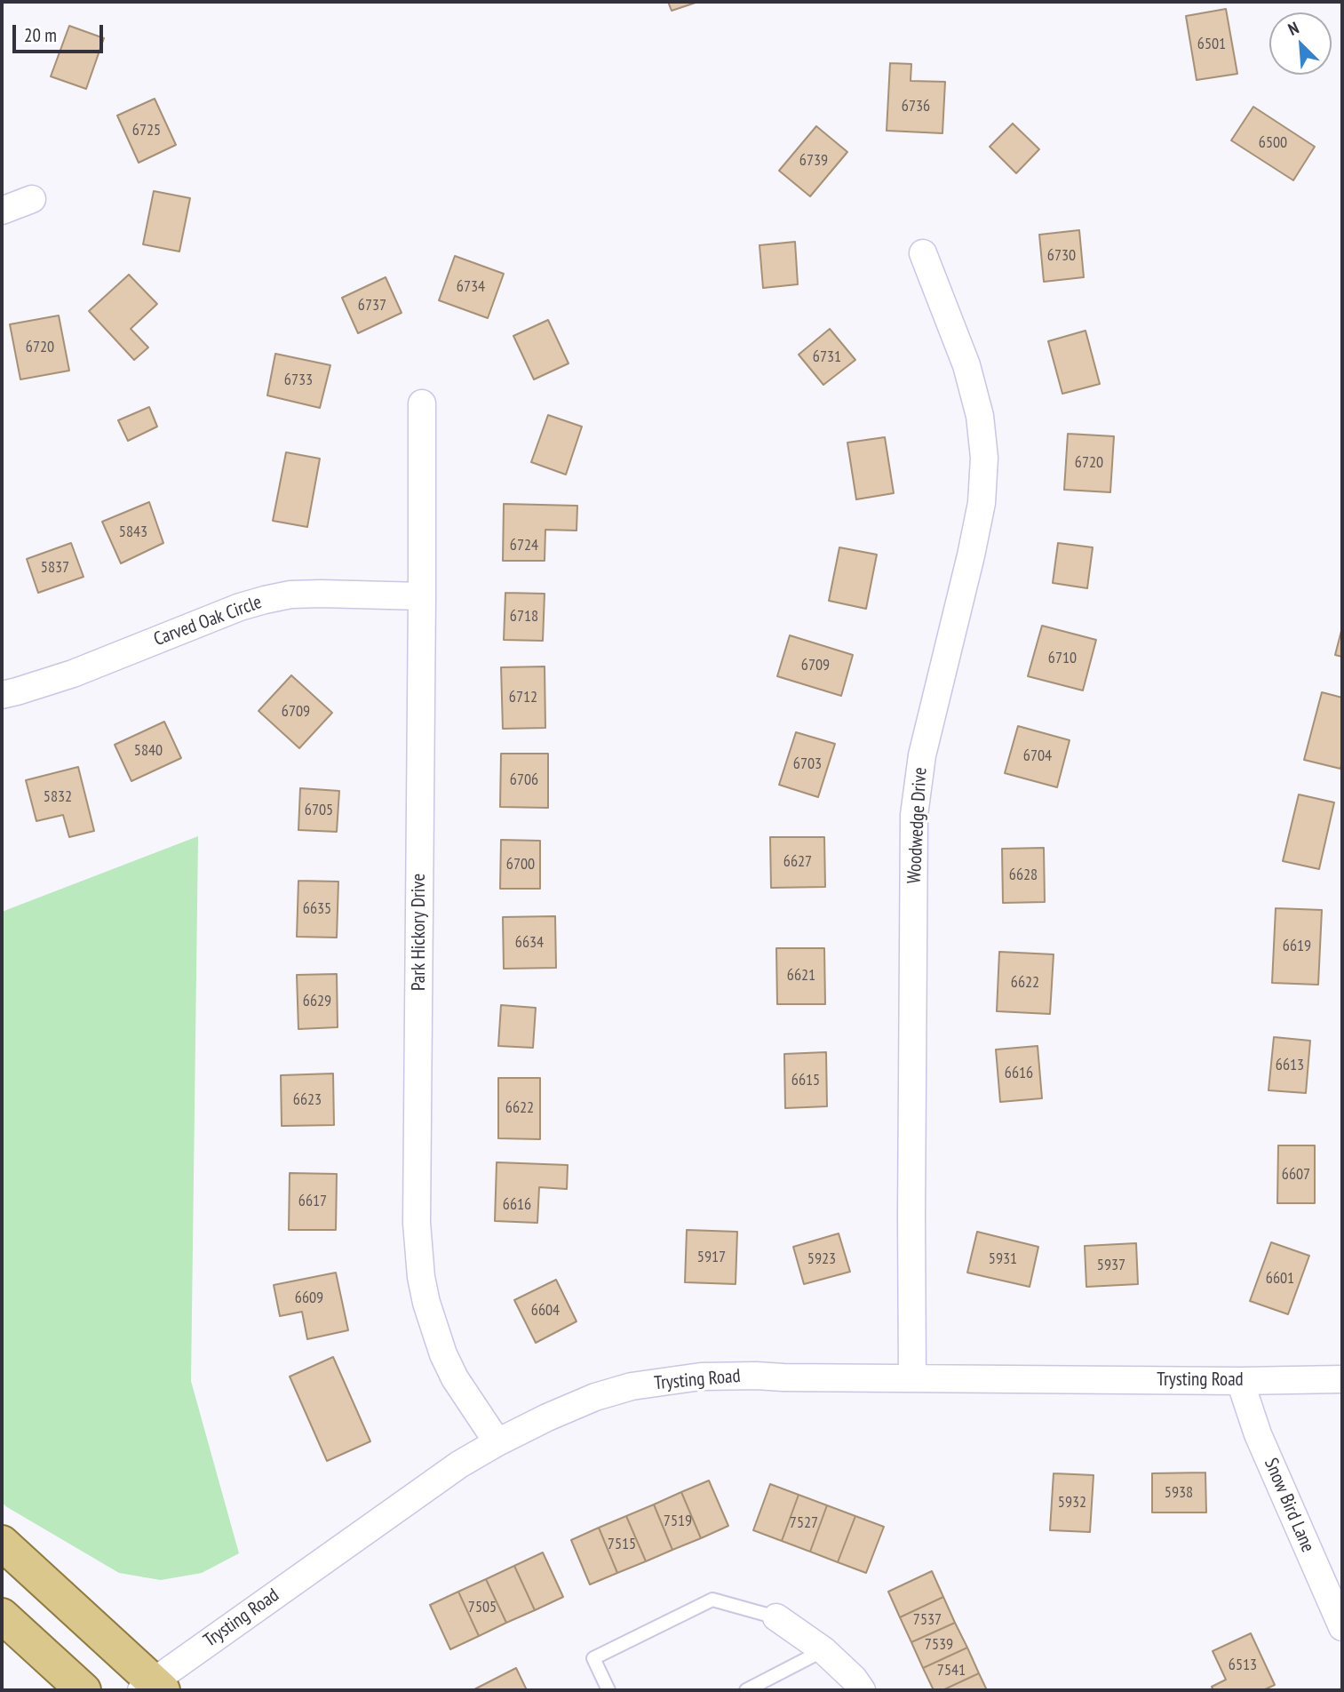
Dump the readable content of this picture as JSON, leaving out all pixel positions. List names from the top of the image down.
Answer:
{
  "streets": {
    "street": [
      "Carved Oak Circle",
      "Woodwedge Drive",
      "Park Hickory Drive",
      "Trysting Road",
      "Snow Bird Lane"
    ]
  },
  "crossings": [
    ["Carved Oak Circle", "Park Hickory Drive"],
    ["Woodwedge Drive", "Trysting Road"],
    ["Park Hickory Drive", "Trysting Road"],
    ["Trysting Road", "Snow Bird Lane"]
  ],
  "house_numbers": [
    "6501",
    "6736",
    "6725",
    "6500",
    "6739",
    "6730",
    "6734",
    "6737",
    "6720",
    "6731",
    "6733",
    "6720",
    "5843",
    "6724",
    "5837",
    "6718",
    "6710",
    "6709",
    "6712",
    "6709",
    "5840",
    "6704",
    "6703",
    "6706",
    "5832",
    "6705",
    "6627",
    "6700",
    "6628",
    "6635",
    "6634",
    "6619",
    "6621",
    "6622",
    "6629",
    "6613",
    "6616",
    "6615",
    "6623",
    "6622",
    "6607",
    "6617",
    "6616",
    "5917",
    "5923",
    "5931",
    "5937",
    "6601",
    "6609",
    "6604",
    "5938",
    "5932",
    "7519",
    "7527",
    "7515",
    "7505",
    "7537",
    "7539",
    "6513",
    "7541"
  ],
  "scale_bar": "20 m",
  "north": "top left"
}
